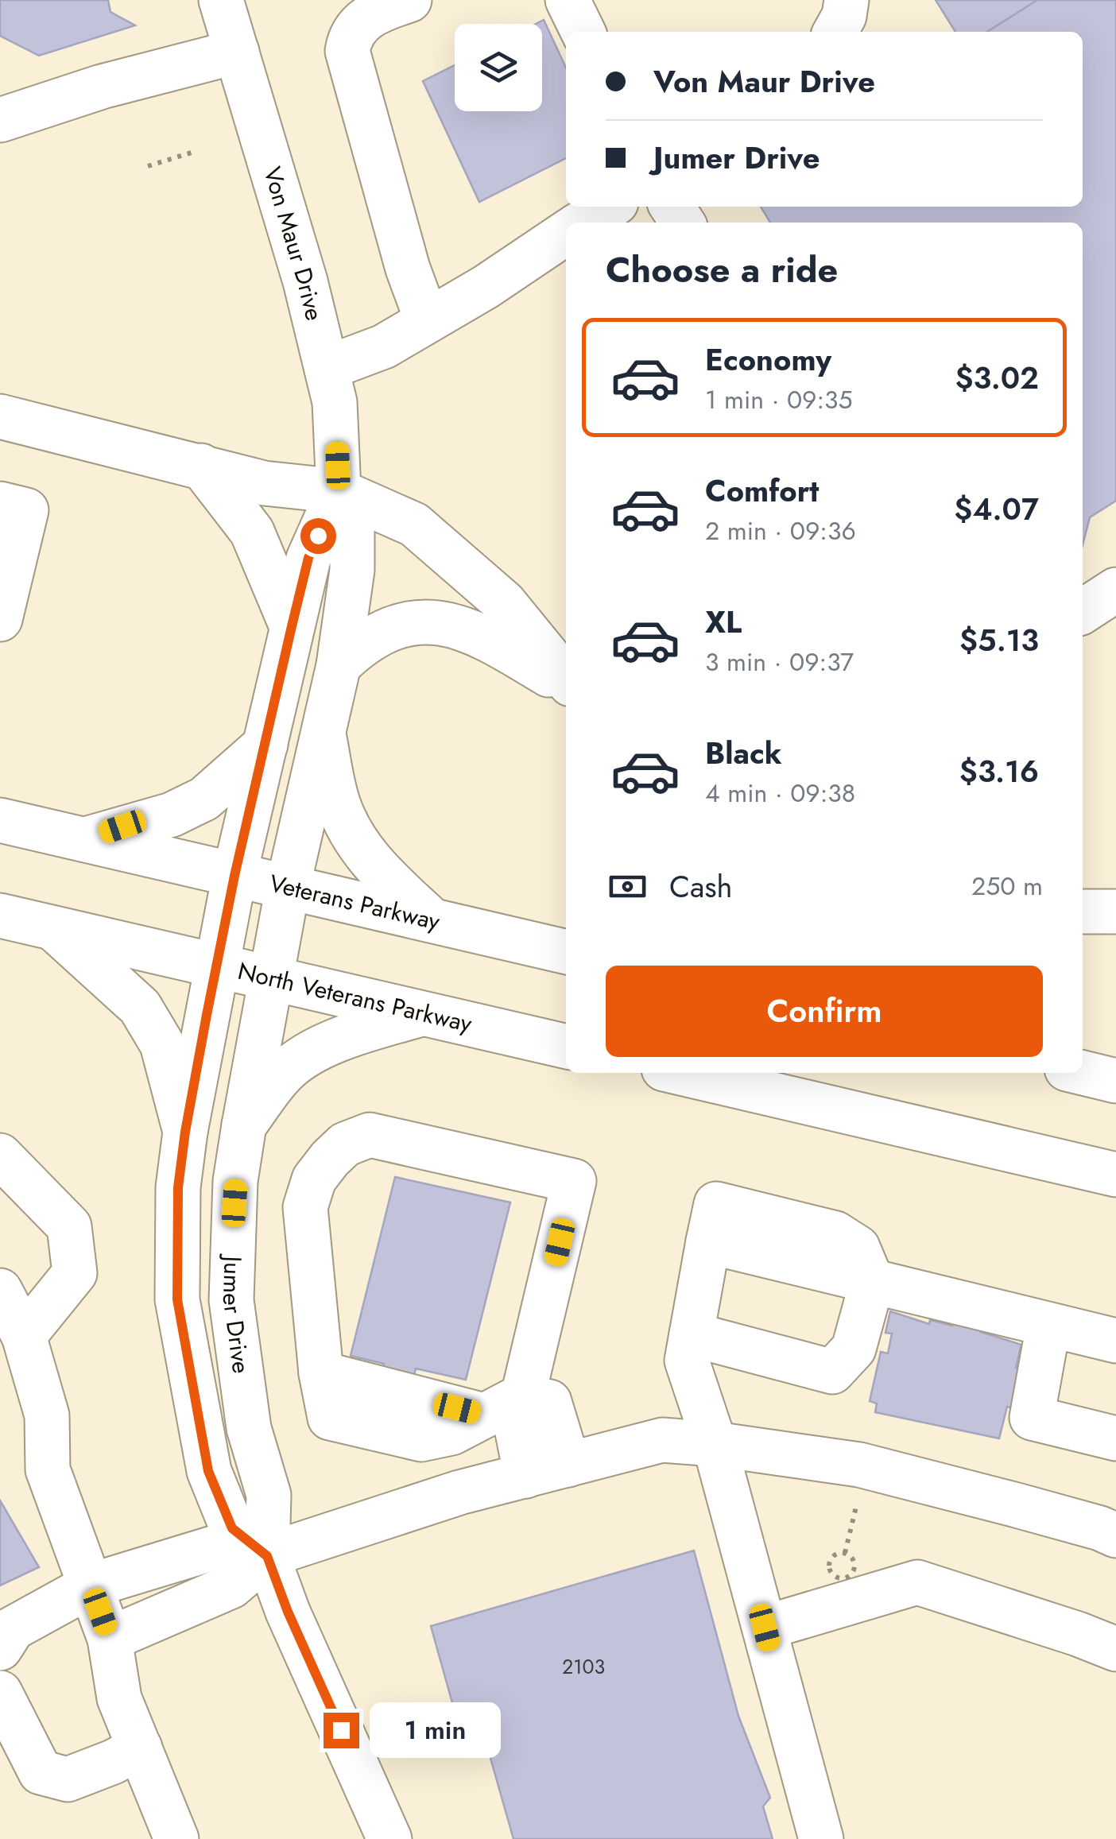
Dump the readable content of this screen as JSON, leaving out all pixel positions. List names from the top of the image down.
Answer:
{
  "streets": {
    "main road": [
      "Von Maur Drive",
      "Veterans Parkway",
      "North Veterans Parkway",
      "Jumer Drive"
    ]
  },
  "crossings": [
    ["Von Maur Drive", "Veterans Parkway"],
    ["Von Maur Drive", "North Veterans Parkway"],
    ["Von Maur Drive", "Jumer Drive"],
    ["North Veterans Parkway", "Jumer Drive"]
  ],
  "house_numbers": ["2103"],
  "page": {
    "banner": ["Von Maur Drive", "Jumer Drive"],
    "heading": "Choose a ride",
    "list": [
      {
        "name": "Economy",
        "note": "1 min · 09:35",
        "value": "$3.02"
      },
      {
        "name": "Comfort",
        "note": "2 min · 09:36",
        "value": "$4.07"
      },
      {
        "name": "XL",
        "note": "3 min · 09:37",
        "value": "$5.13"
      },
      {
        "name": "Black",
        "note": "4 min · 09:38",
        "value": "$3.16"
      }
    ],
    "pay": ["Cash", "250 m"],
    "buttons": "Confirm",
    "bubble": "1 min"
  }
}
